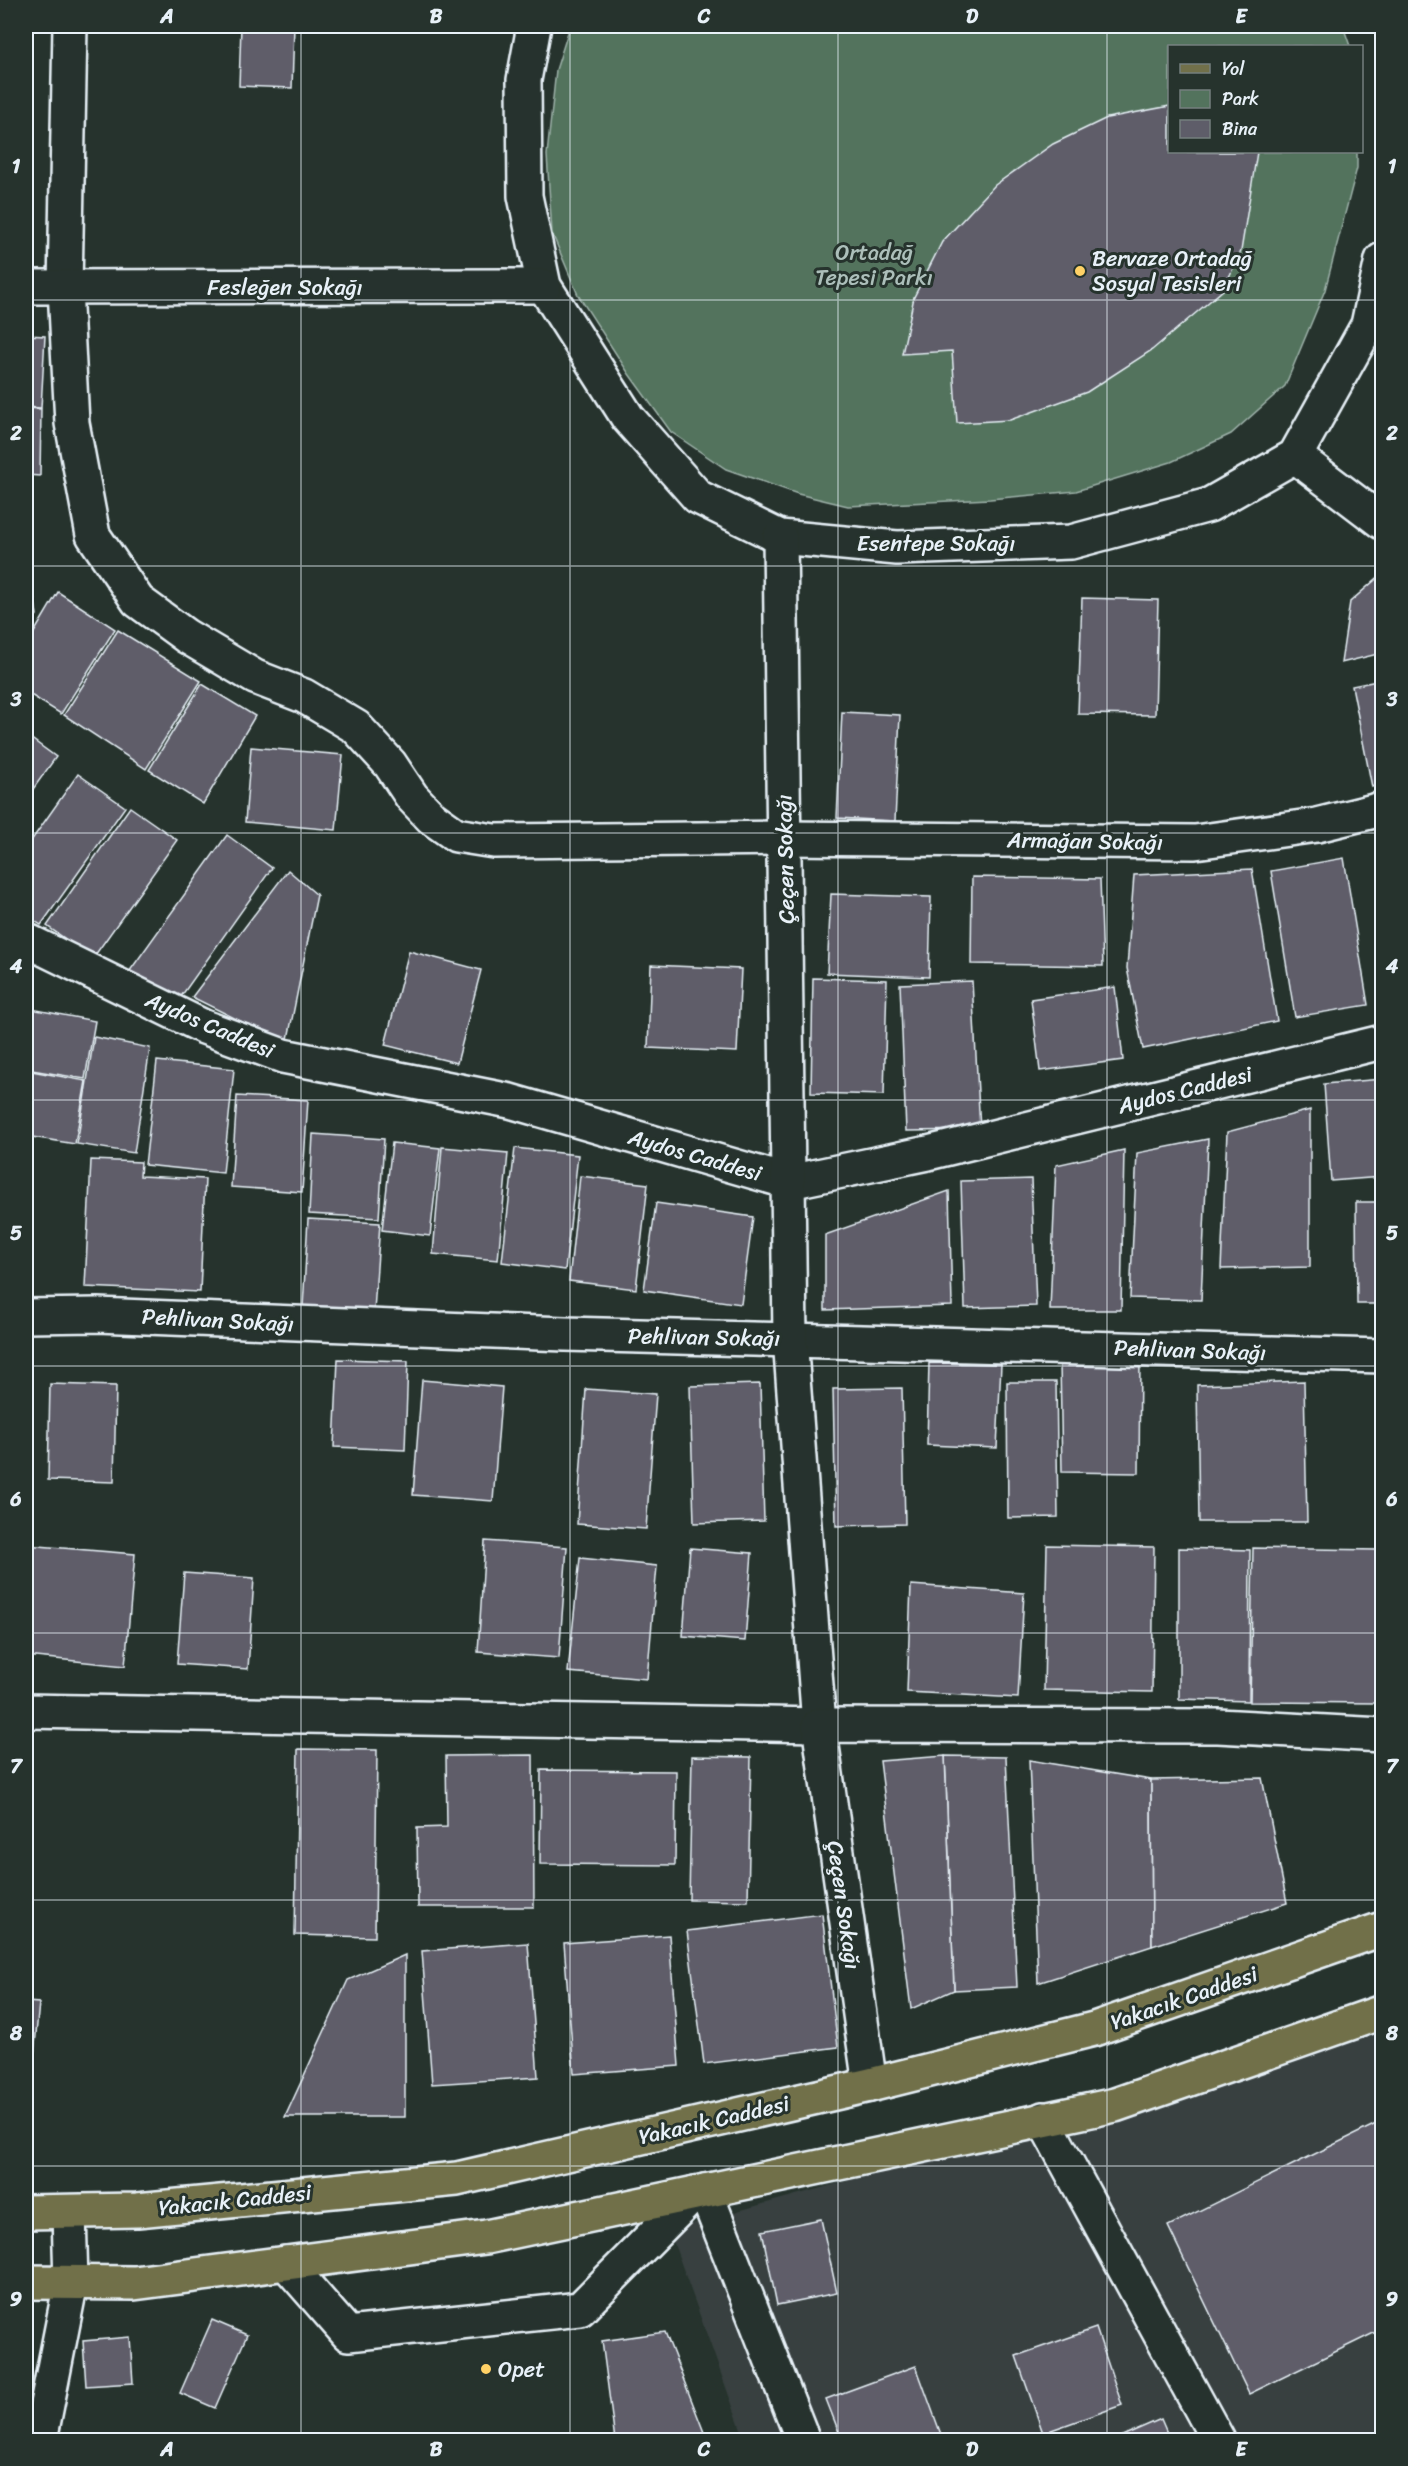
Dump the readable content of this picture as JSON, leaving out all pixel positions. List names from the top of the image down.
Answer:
{
  "streets": {
    "main road": ["Yakacık Caddesi"],
    "street": [
      "Fesleğen Sokağı",
      "Esentepe Sokağı",
      "Armağan Sokağı",
      "Çeçen Sokağı",
      "Aydos Caddesi",
      "Pehlivan Sokağı"
    ]
  },
  "crossings": [
    ["Fesleğen Sokağı", "Esentepe Sokağı"],
    ["Fesleğen Sokağı", "Armağan Sokağı"],
    ["Esentepe Sokağı", "Çeçen Sokağı"],
    ["Armağan Sokağı", "Çeçen Sokağı"],
    ["Çeçen Sokağı", "Aydos Caddesi"],
    ["Çeçen Sokağı", "Pehlivan Sokağı"],
    ["Çeçen Sokağı", "Yakacık Caddesi"]
  ],
  "parks": ["Ortadağ Tepesi Parkı"],
  "places": ["Bervaze Ortadağ Sosyal Tesisleri", "Opet"],
  "legend": ["Yol", "Park", "Bina"],
  "grid": {
    "columns": [
      "A",
      "B",
      "C",
      "D",
      "E"
    ],
    "rows": [
      "1",
      "2",
      "3",
      "4",
      "5",
      "6",
      "7",
      "8",
      "9"
    ]
  }
}
